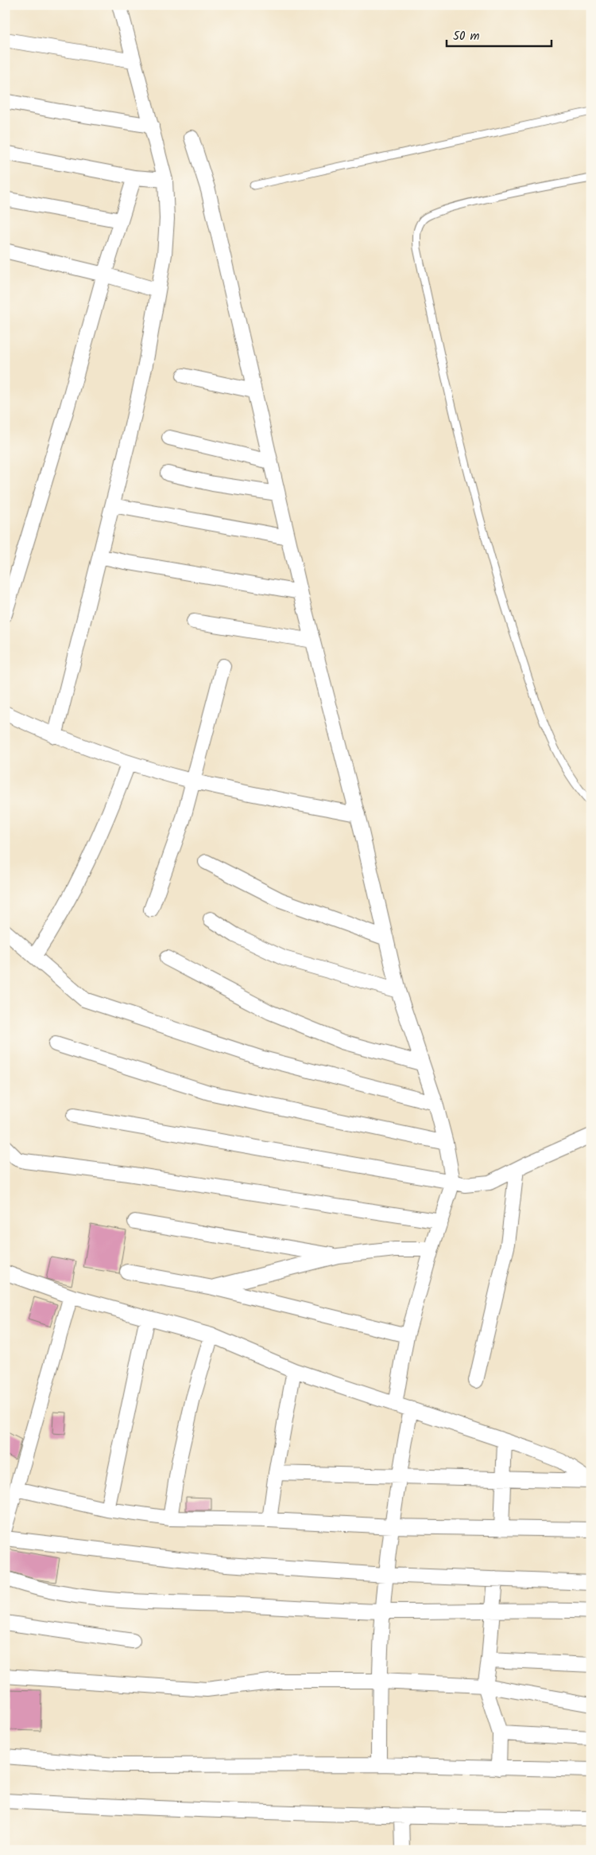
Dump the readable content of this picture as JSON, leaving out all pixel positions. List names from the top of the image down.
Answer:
{
  "scale_bar": "50 m"
}
